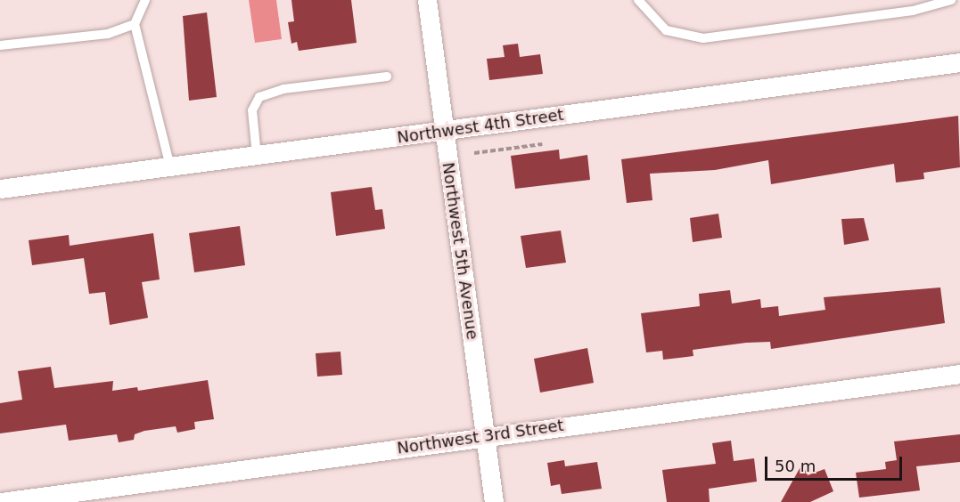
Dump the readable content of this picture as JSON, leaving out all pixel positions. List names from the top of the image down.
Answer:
{
  "streets": {
    "street": ["Northwest 4th Street", "Northwest 5th Avenue", "Northwest 3rd Street"]
  },
  "crossings": [
    ["Northwest 4th Street", "Northwest 5th Avenue"],
    ["Northwest 5th Avenue", "Northwest 3rd Street"]
  ],
  "scale_bar": "50 m"
}
